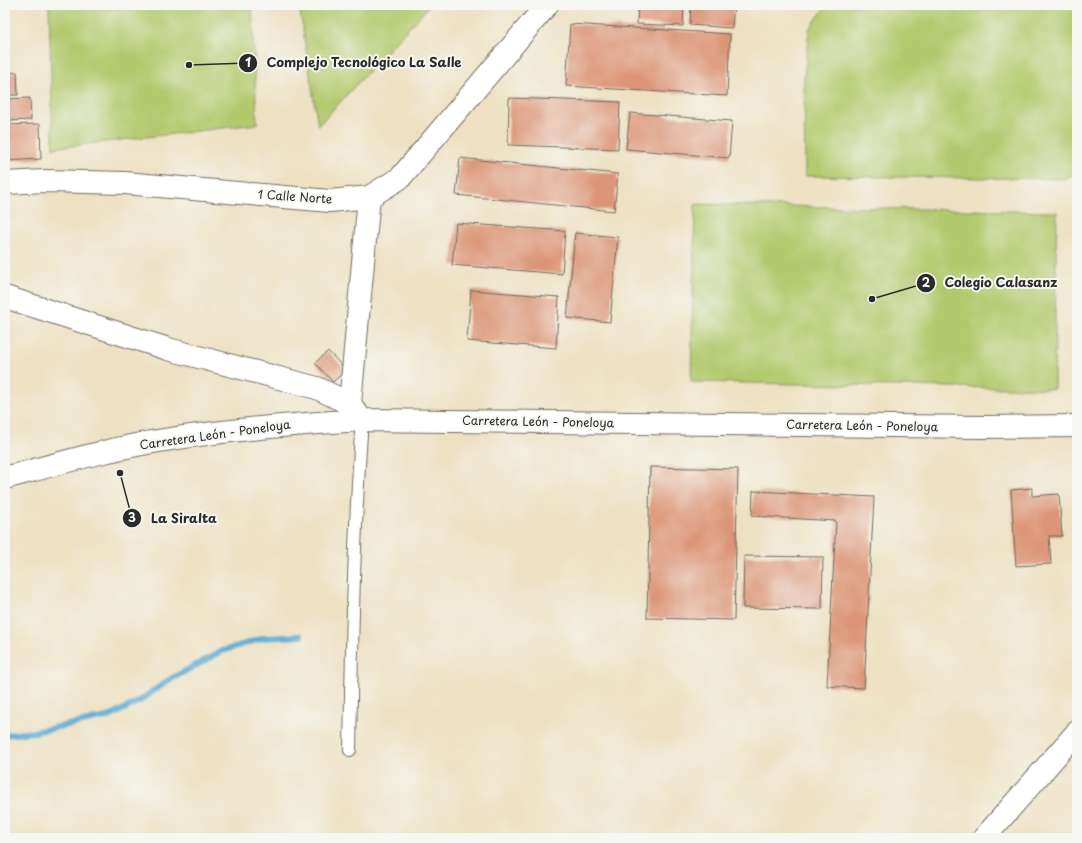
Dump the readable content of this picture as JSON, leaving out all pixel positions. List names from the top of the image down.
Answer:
{
  "streets": {
    "street": ["1 Calle Norte", "Carretera León - Poneloya"]
  },
  "places": ["Complejo Tecnológico La Salle", "Colegio Calasanz", "La Siralta"]
}
